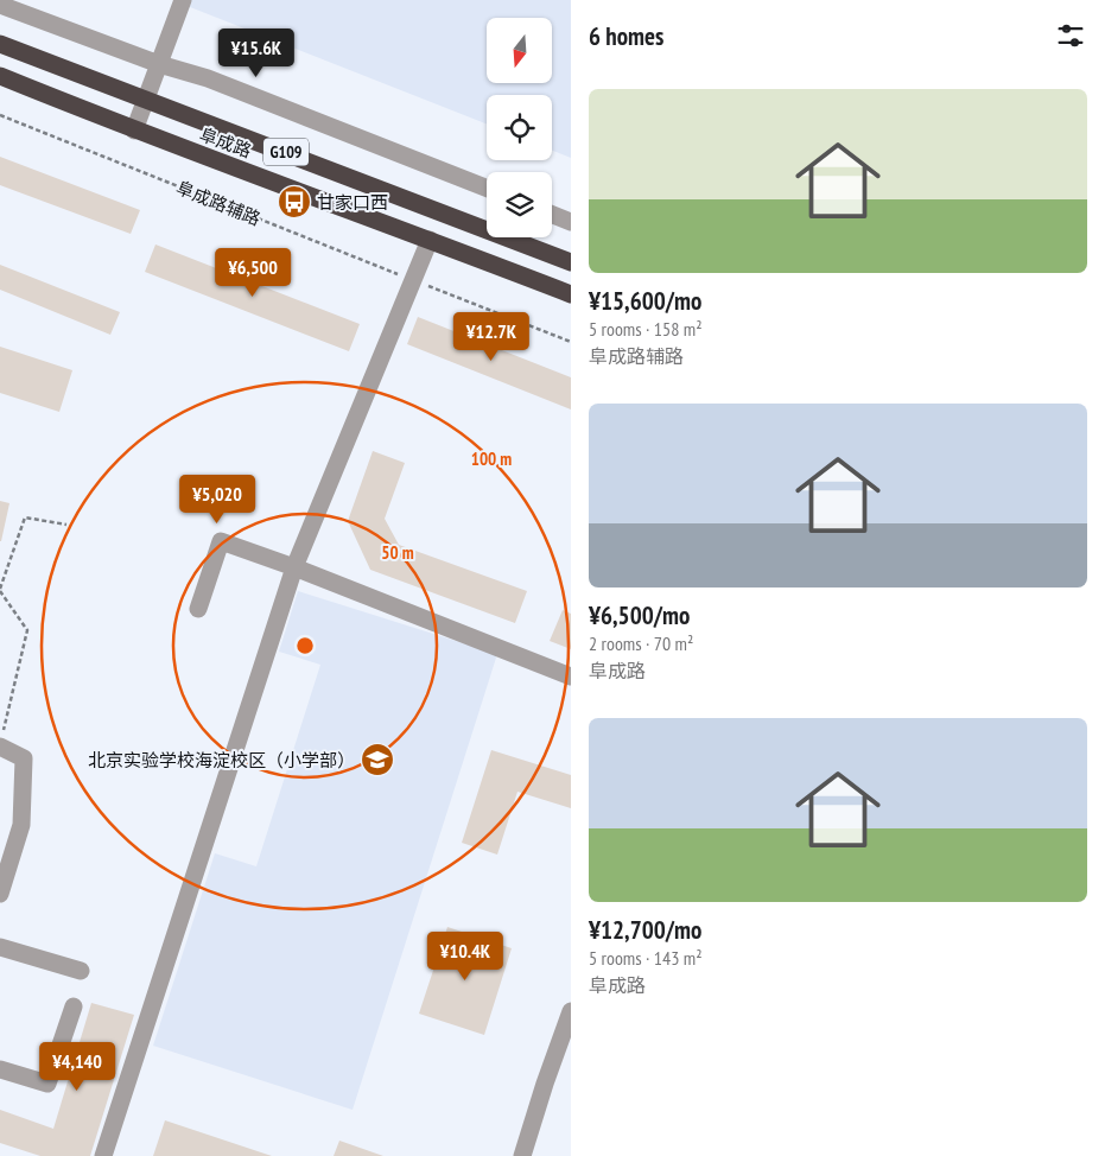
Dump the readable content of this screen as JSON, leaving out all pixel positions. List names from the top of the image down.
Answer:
{
  "streets": {
    "highway": ["阜成路", "G109"],
    "path": ["阜成路辅路"]
  },
  "places": {
    "bus stop": ["甘家口西"],
    "school or university": ["北京实验学校海淀校区（小学部）"]
  },
  "north": "bottom",
  "page": {
    "heading": "6 homes",
    "price": [
      "¥15.6K",
      "¥6,500",
      "¥12.7K",
      "¥5,020",
      "¥10.4K",
      "¥4,140"
    ],
    "list": [
      {
        "name": "¥15,600/mo",
        "note": "5 rooms · 158 m² · 阜成路辅路"
      },
      {
        "name": "¥6,500/mo",
        "note": "2 rooms · 70 m² · 阜成路"
      },
      {
        "name": "¥12,700/mo",
        "note": "5 rooms · 143 m² · 阜成路"
      }
    ]
  },
  "rings": ["100 m", "50 m"]
}
